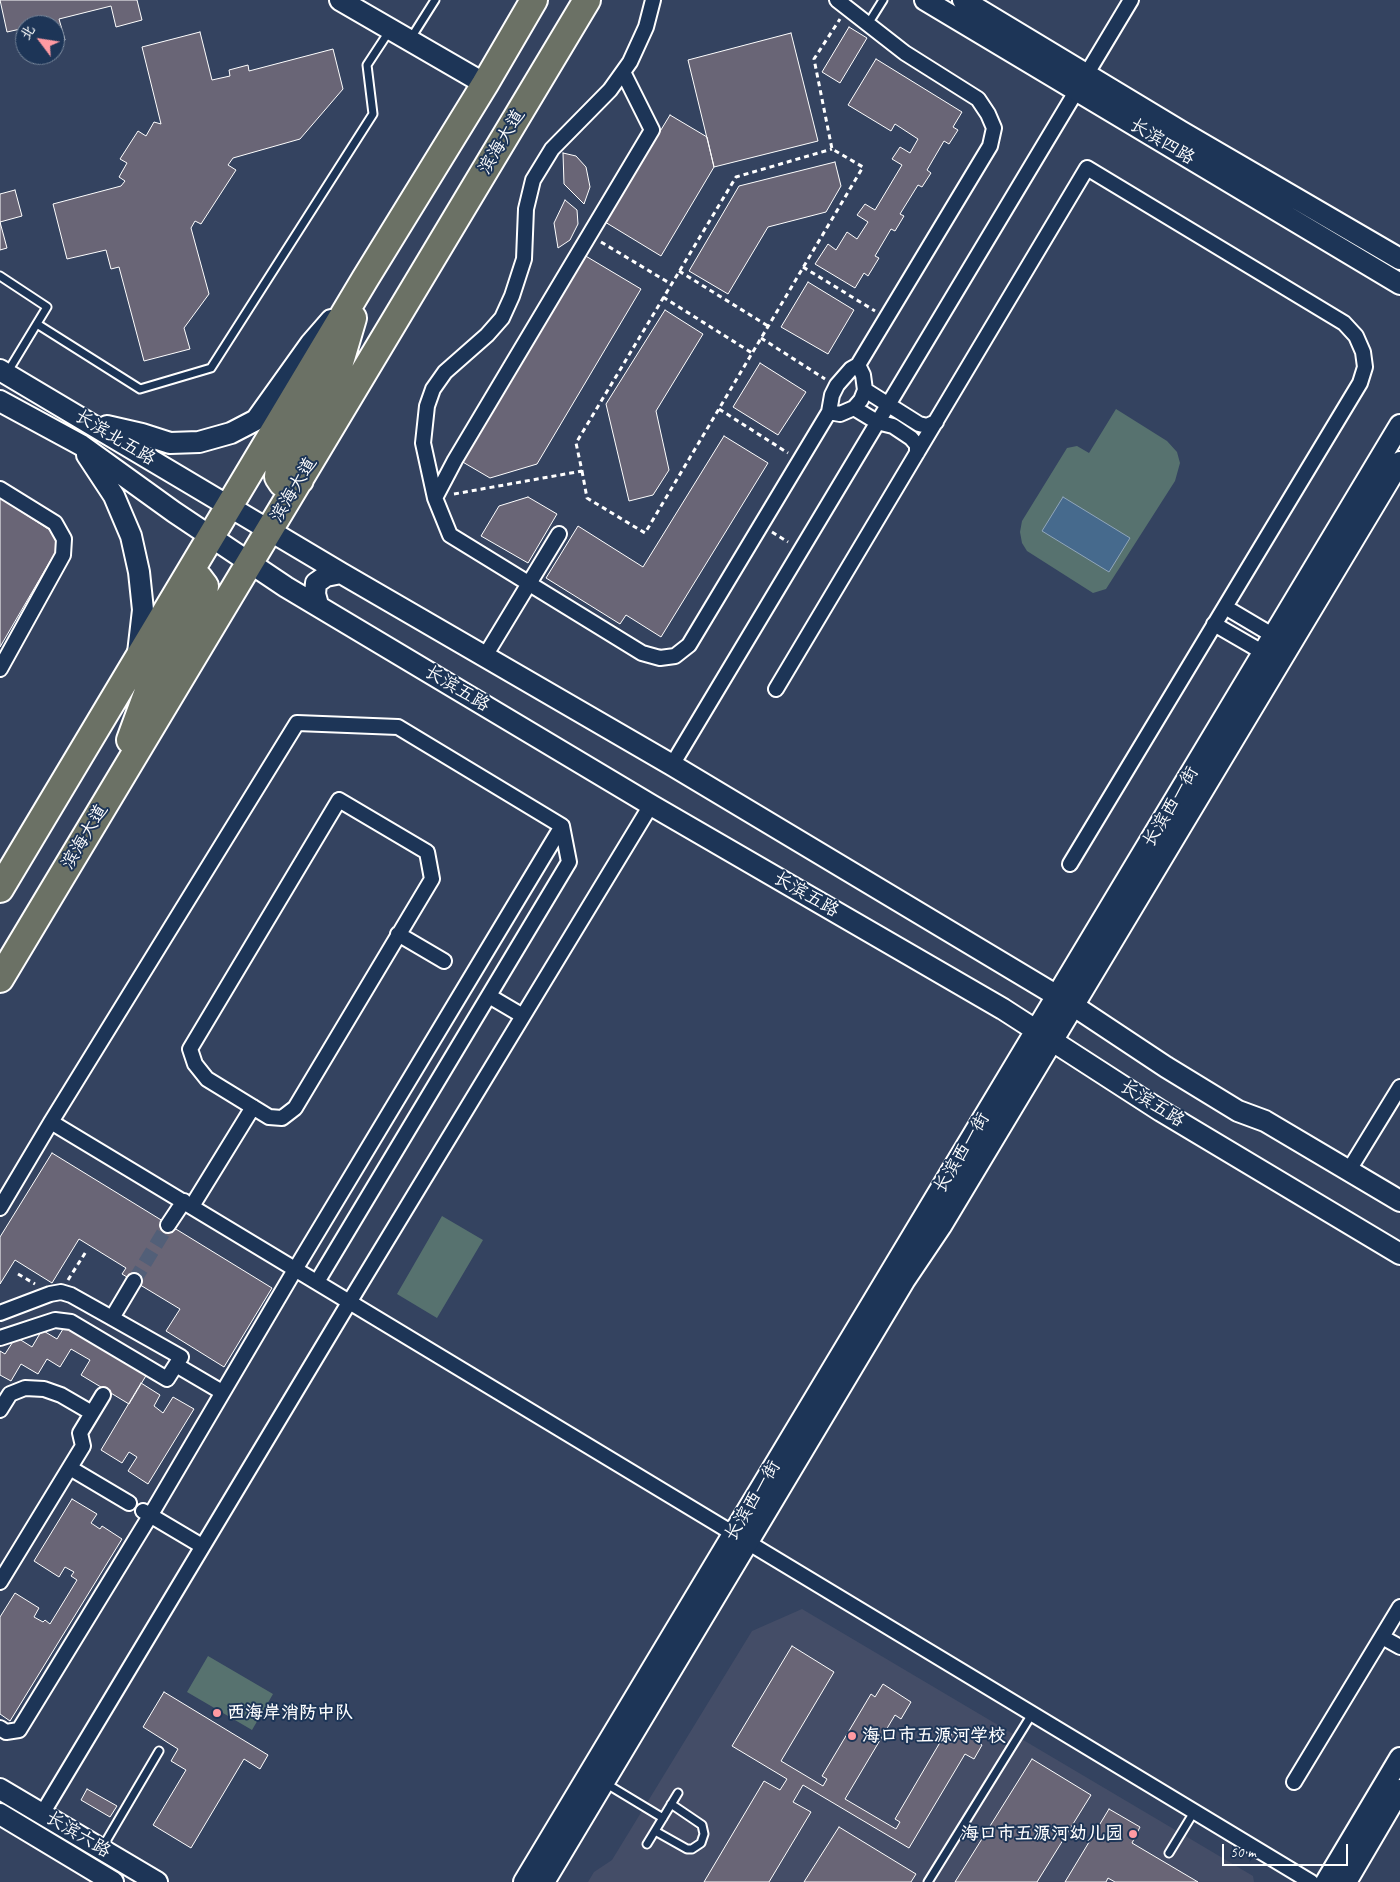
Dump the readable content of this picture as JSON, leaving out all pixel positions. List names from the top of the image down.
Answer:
{
  "streets": {
    "highway": ["滨海大道"],
    "main road": [
      "长滨四路",
      "长滨北五路",
      "长滨五路",
      "长滨西一街",
      "长滨六路"
    ]
  },
  "crossings": [
    ["滨海大道", "长滨五路"],
    ["长滨北五路", "长滨五路"],
    ["长滨五路", "长滨西一街"]
  ],
  "places": ["西海岸消防中队", "海口市五源河学校", "海口市五源河幼儿园"],
  "scale_bar": "50 m",
  "north": "top left"
}
